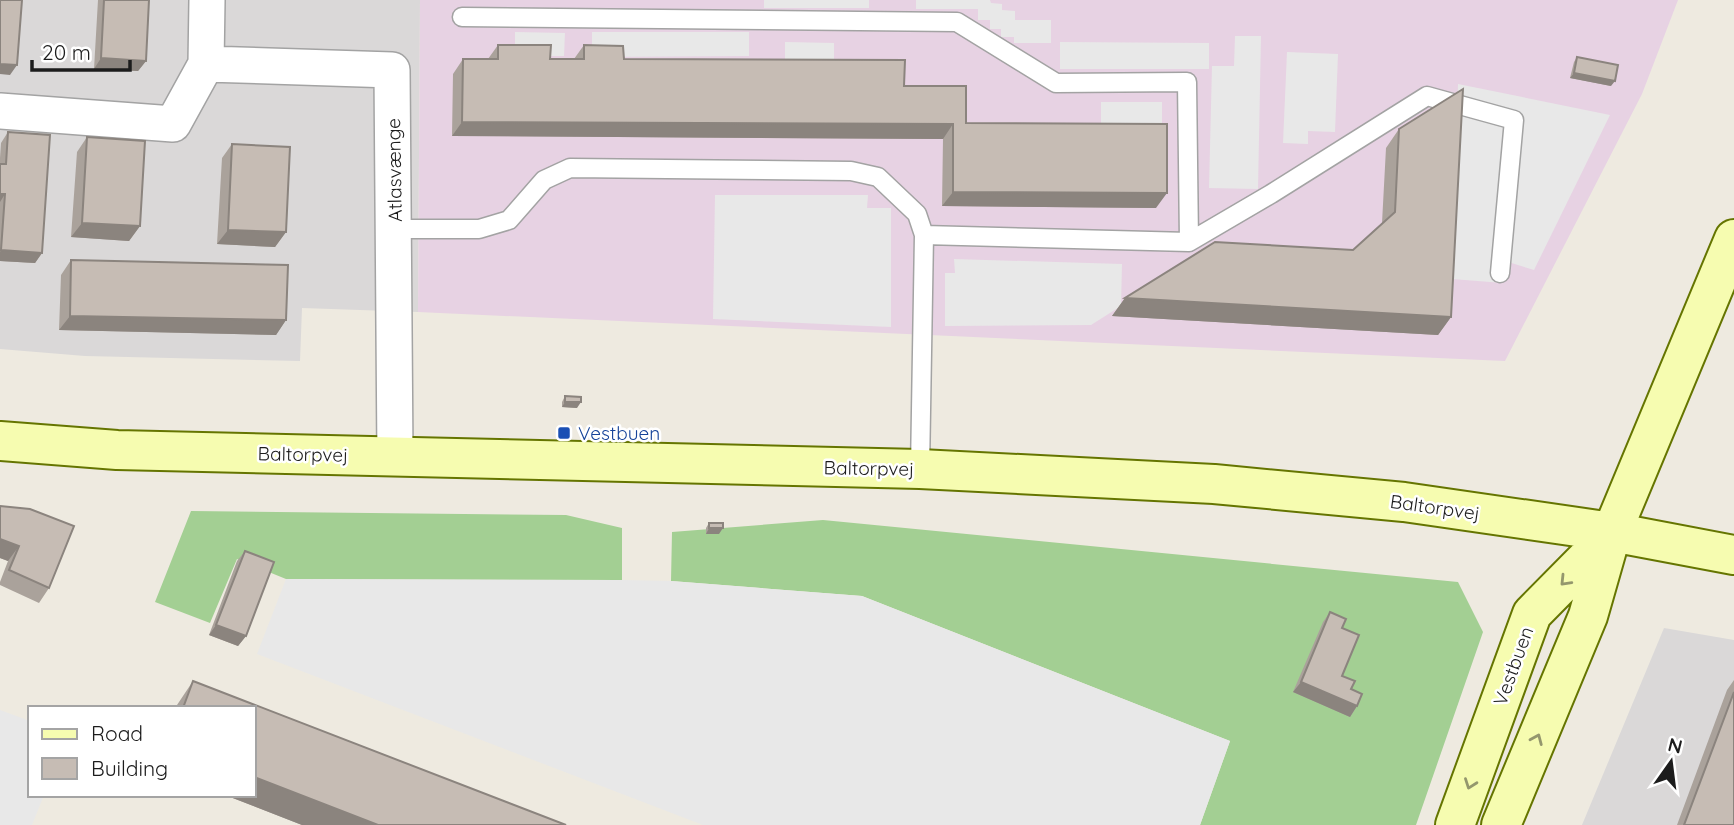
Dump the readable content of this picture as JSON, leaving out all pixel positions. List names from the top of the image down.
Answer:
{
  "streets": {
    "street": ["Atlasvænge", "Baltorpvej", "Vestbuen"]
  },
  "crossings": [
    ["Atlasvænge", "Baltorpvej"],
    ["Baltorpvej", "Vestbuen"]
  ],
  "places": {
    "transit": ["Vestbuen"]
  },
  "legend": ["Road", "Building"],
  "scale_bar": "20 m",
  "north": "top"
}
